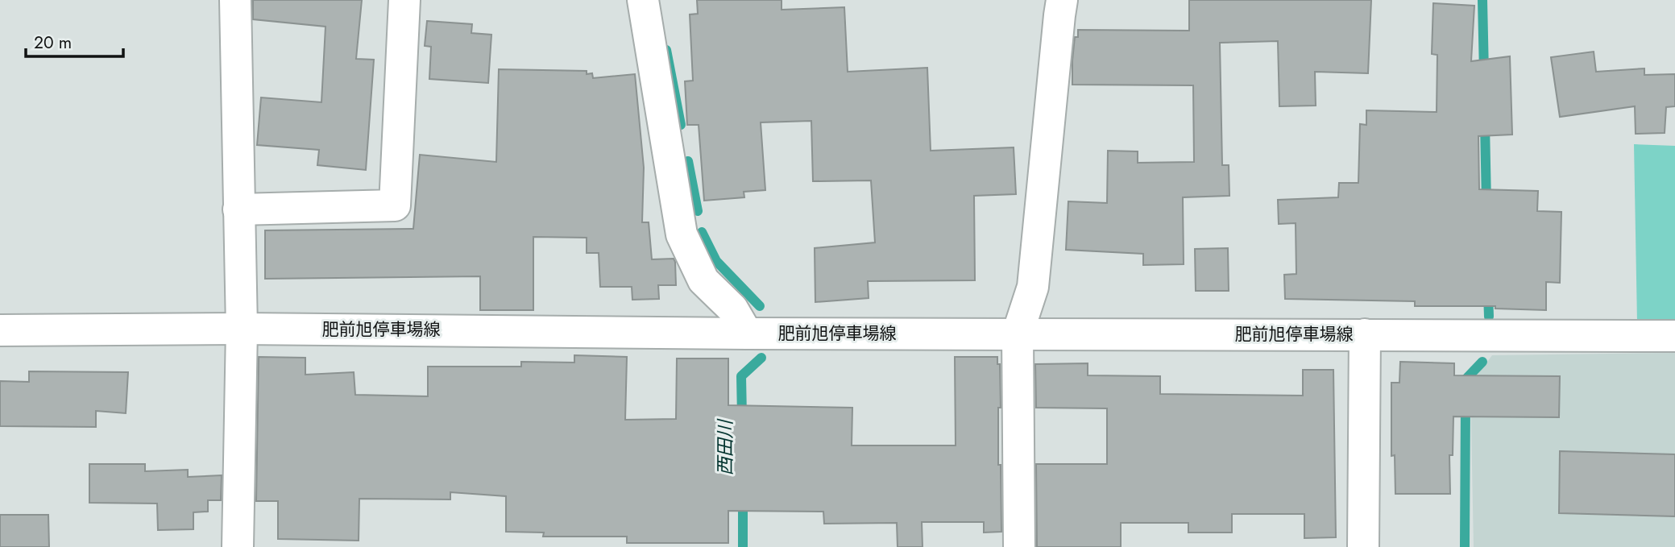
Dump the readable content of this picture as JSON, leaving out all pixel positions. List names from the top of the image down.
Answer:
{
  "streets": {
    "street": ["肥前旭停車場線"]
  },
  "water": ["西田川"],
  "scale_bar": "20 m"
}
